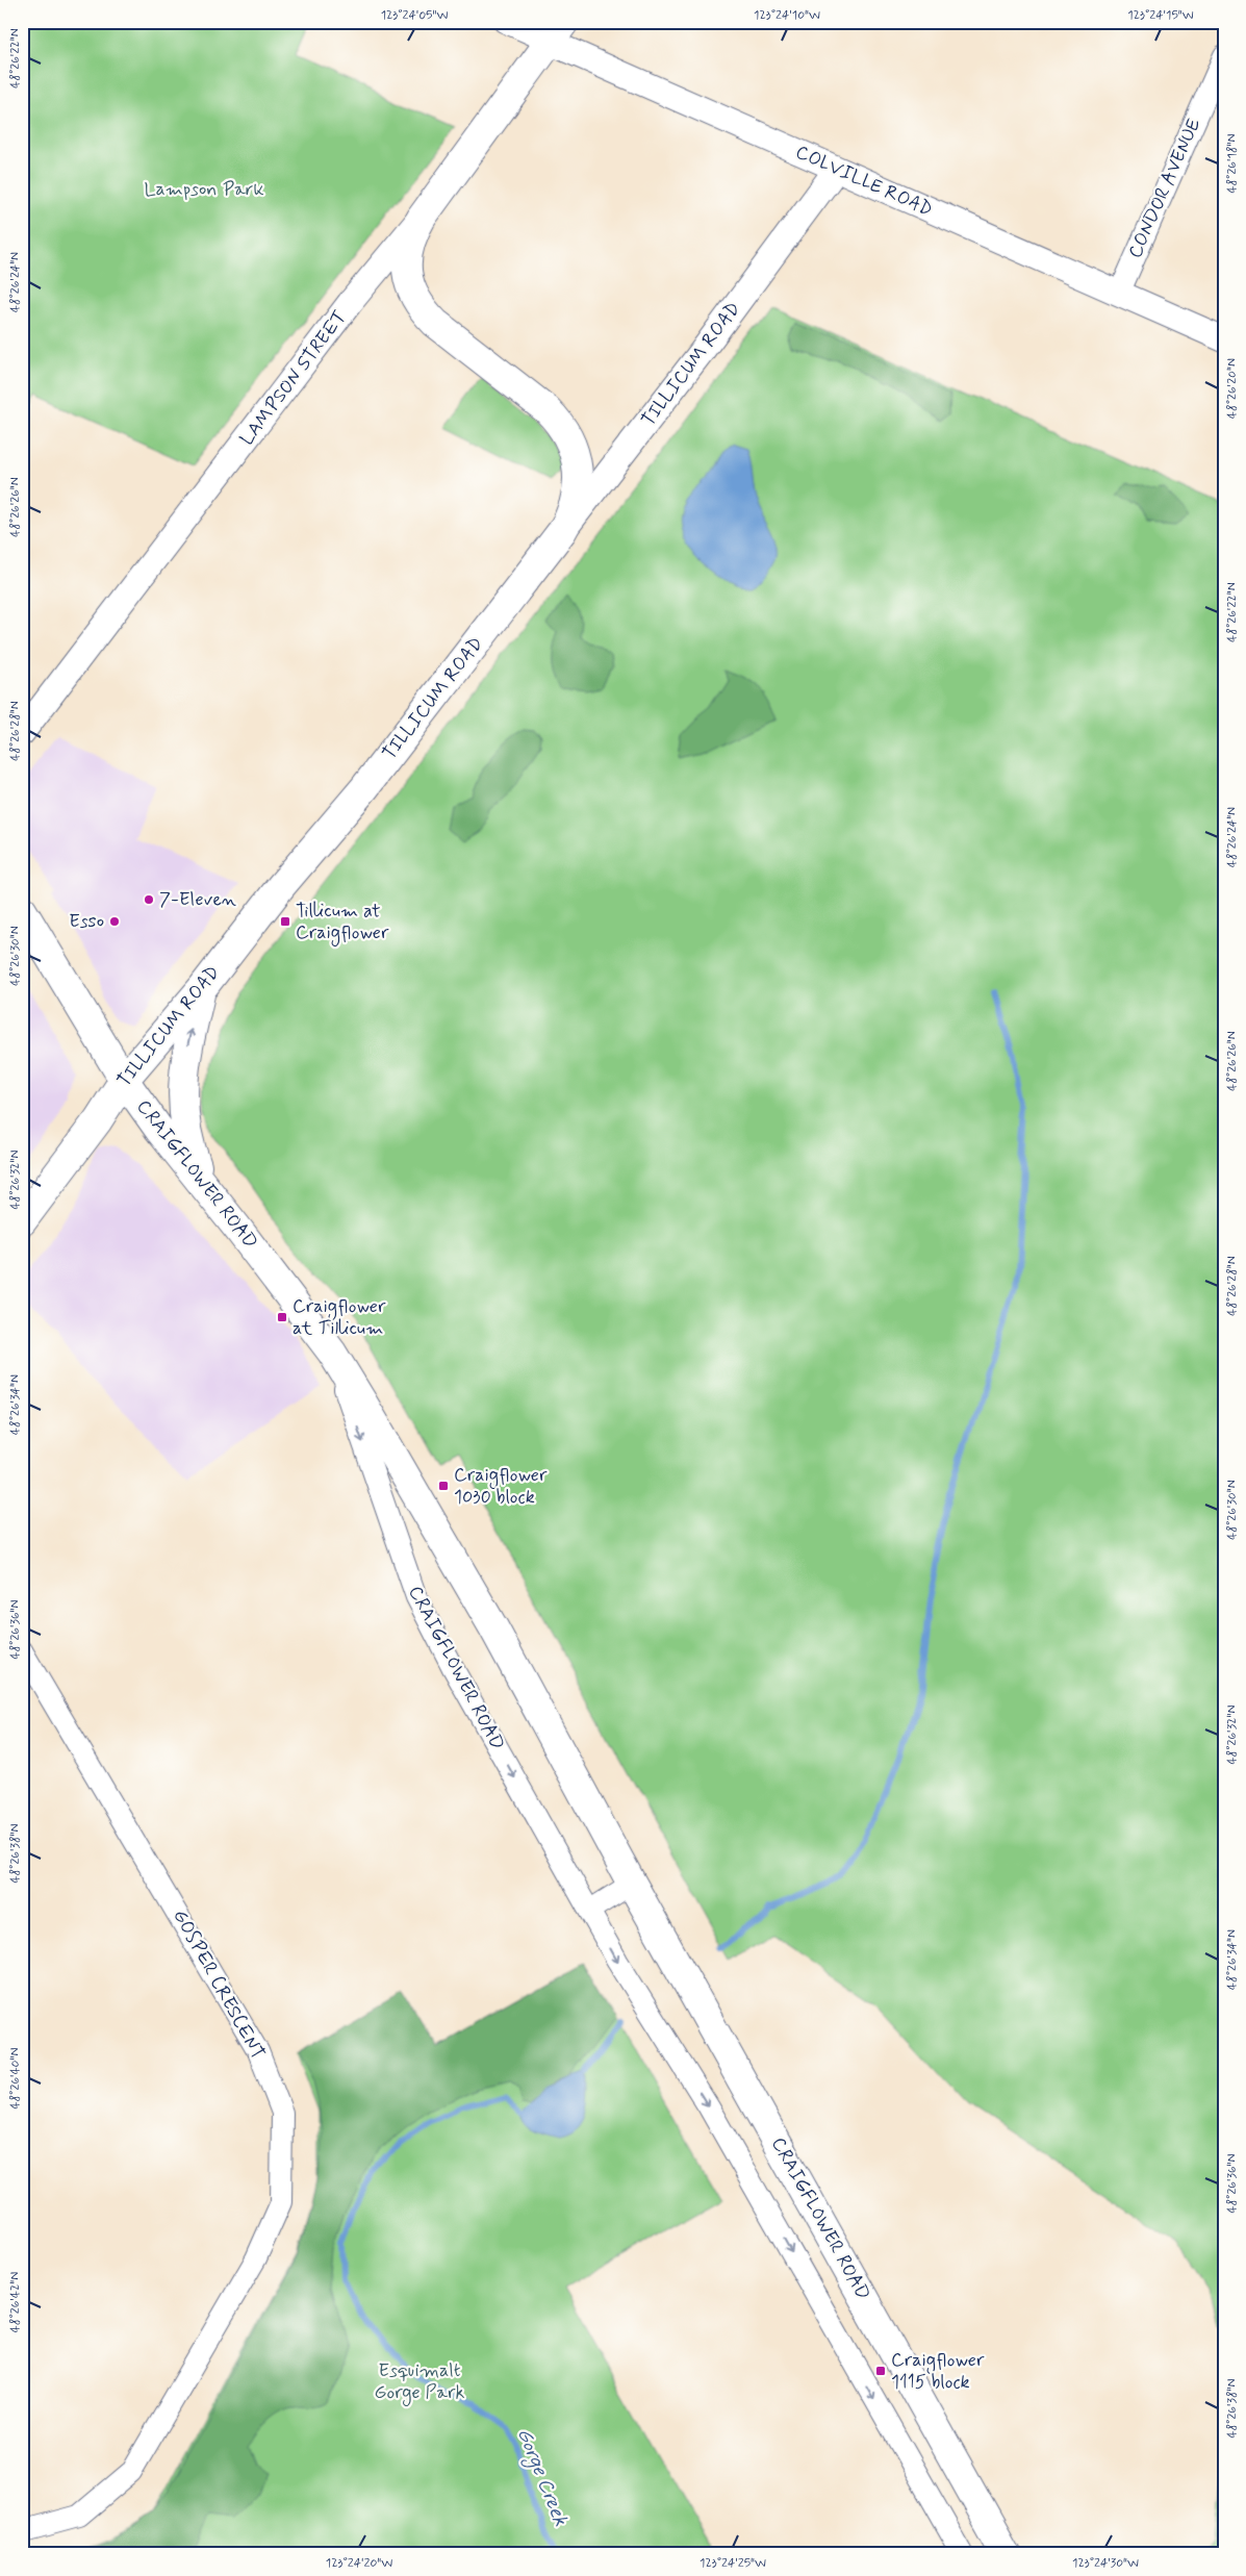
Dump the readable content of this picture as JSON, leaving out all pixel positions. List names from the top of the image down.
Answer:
{
  "streets": {
    "main road": ["TILLICUM ROAD", "LAMPSON STREET", "CRAIGFLOWER ROAD"],
    "street": ["COLVILLE ROAD", "CONDOR AVENUE", "GOSPER CRESCENT"]
  },
  "crossings": [
    ["COLVILLE ROAD", "CONDOR AVENUE"],
    ["COLVILLE ROAD", "TILLICUM ROAD"],
    ["COLVILLE ROAD", "LAMPSON STREET"],
    ["TILLICUM ROAD", "CRAIGFLOWER ROAD"]
  ],
  "water": ["Gorge Creek"],
  "parks": ["Lampson Park", "Esquimalt Gorge Park"],
  "places": {
    "other": ["7-Eleven", "Esso"],
    "transit": [
      "Tillicum at Craigflower",
      "Craigflower at Tillicum",
      "Craigflower 1030 block",
      "Craigflower 1115 block"
    ]
  },
  "coordinates": [
    "123°24'05\"W",
    "123°24'10\"W",
    "123°24'15\"W",
    "48°26'22\"N",
    "48°26'18\"N",
    "48°26'24\"N",
    "48°26'20\"N",
    "48°26'26\"N",
    "48°26'28\"N",
    "48°26'30\"N",
    "48°26'32\"N",
    "48°26'34\"N",
    "48°26'36\"N",
    "48°26'38\"N",
    "48°26'40\"N",
    "48°26'42\"N",
    "123°24'20\"W",
    "123°24'25\"W",
    "123°24'30\"W"
  ]
}
